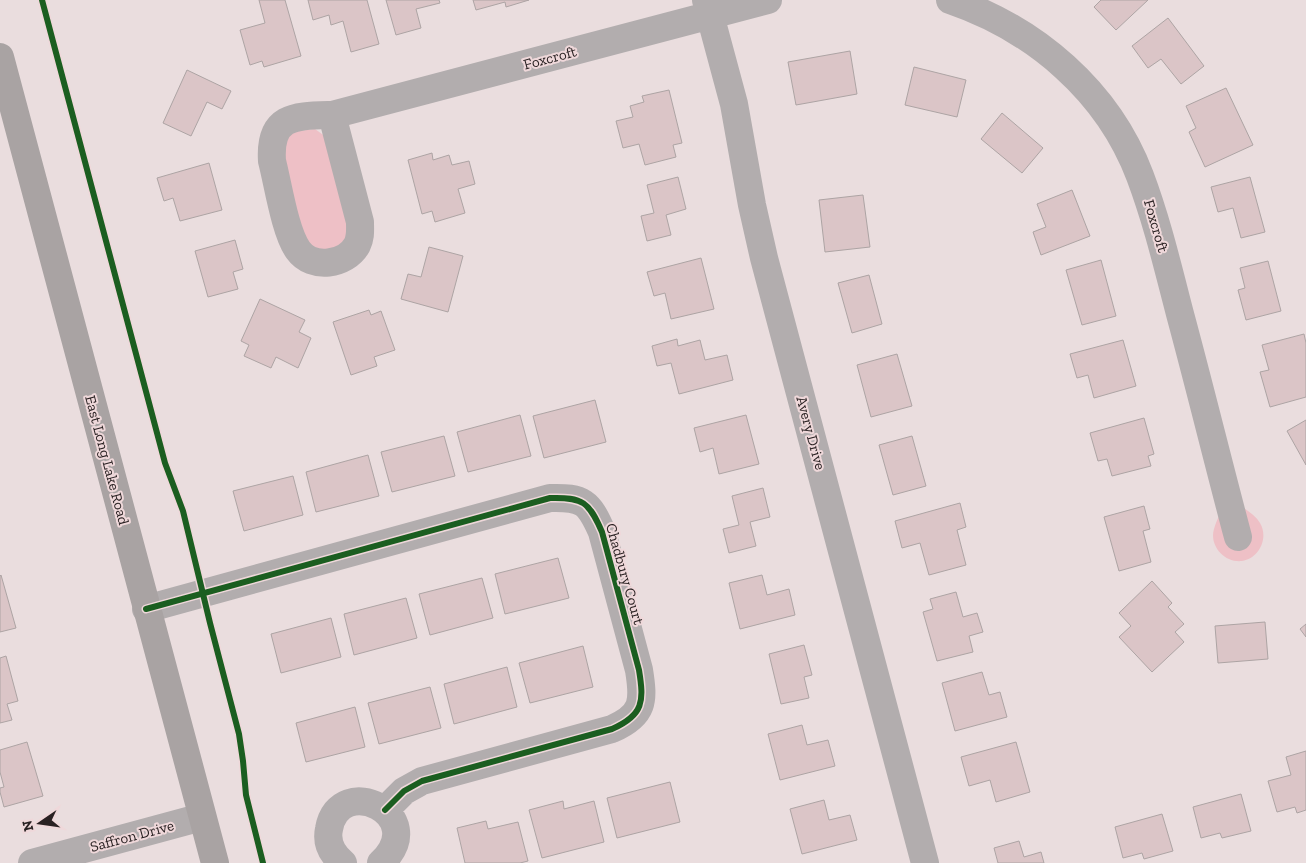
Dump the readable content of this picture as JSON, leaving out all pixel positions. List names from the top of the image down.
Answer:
{
  "streets": {
    "main road": ["East Long Lake Road"],
    "street": [
      "Foxcroft",
      "Avery Drive",
      "Chadbury Court",
      "Saffron Drive"
    ]
  },
  "crossings": [
    ["Foxcroft", "Avery Drive"],
    ["East Long Lake Road", "Chadbury Court"],
    ["East Long Lake Road", "Saffron Drive"]
  ],
  "north": "left"
}
